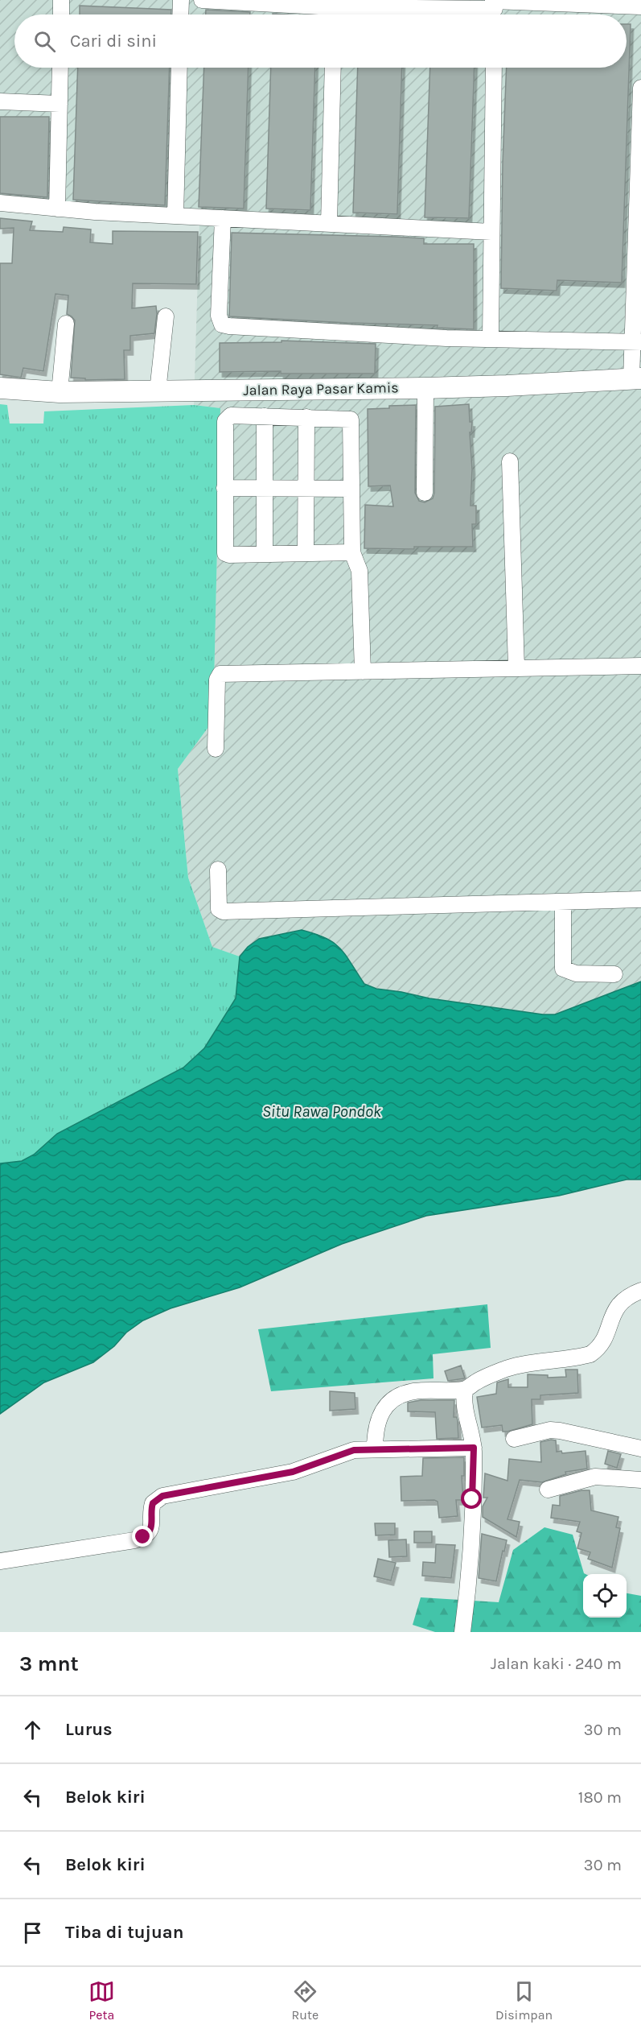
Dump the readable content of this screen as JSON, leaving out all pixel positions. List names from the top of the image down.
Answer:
{
  "streets": {
    "main road": ["Jalan Raya Pasar Kamis"]
  },
  "water": ["Situ Rawa Pondok"],
  "page": {
    "search": "Cari di sini",
    "heading": ["3 mnt", "Jalan kaki · 240 m"],
    "list": [
      ["Lurus", "30 m"],
      ["Belok kiri", "180 m"],
      ["Belok kiri", "30 m"],
      "Tiba di tujuan"
    ],
    "nav": ["Peta", "Rute", "Disimpan"]
  }
}
